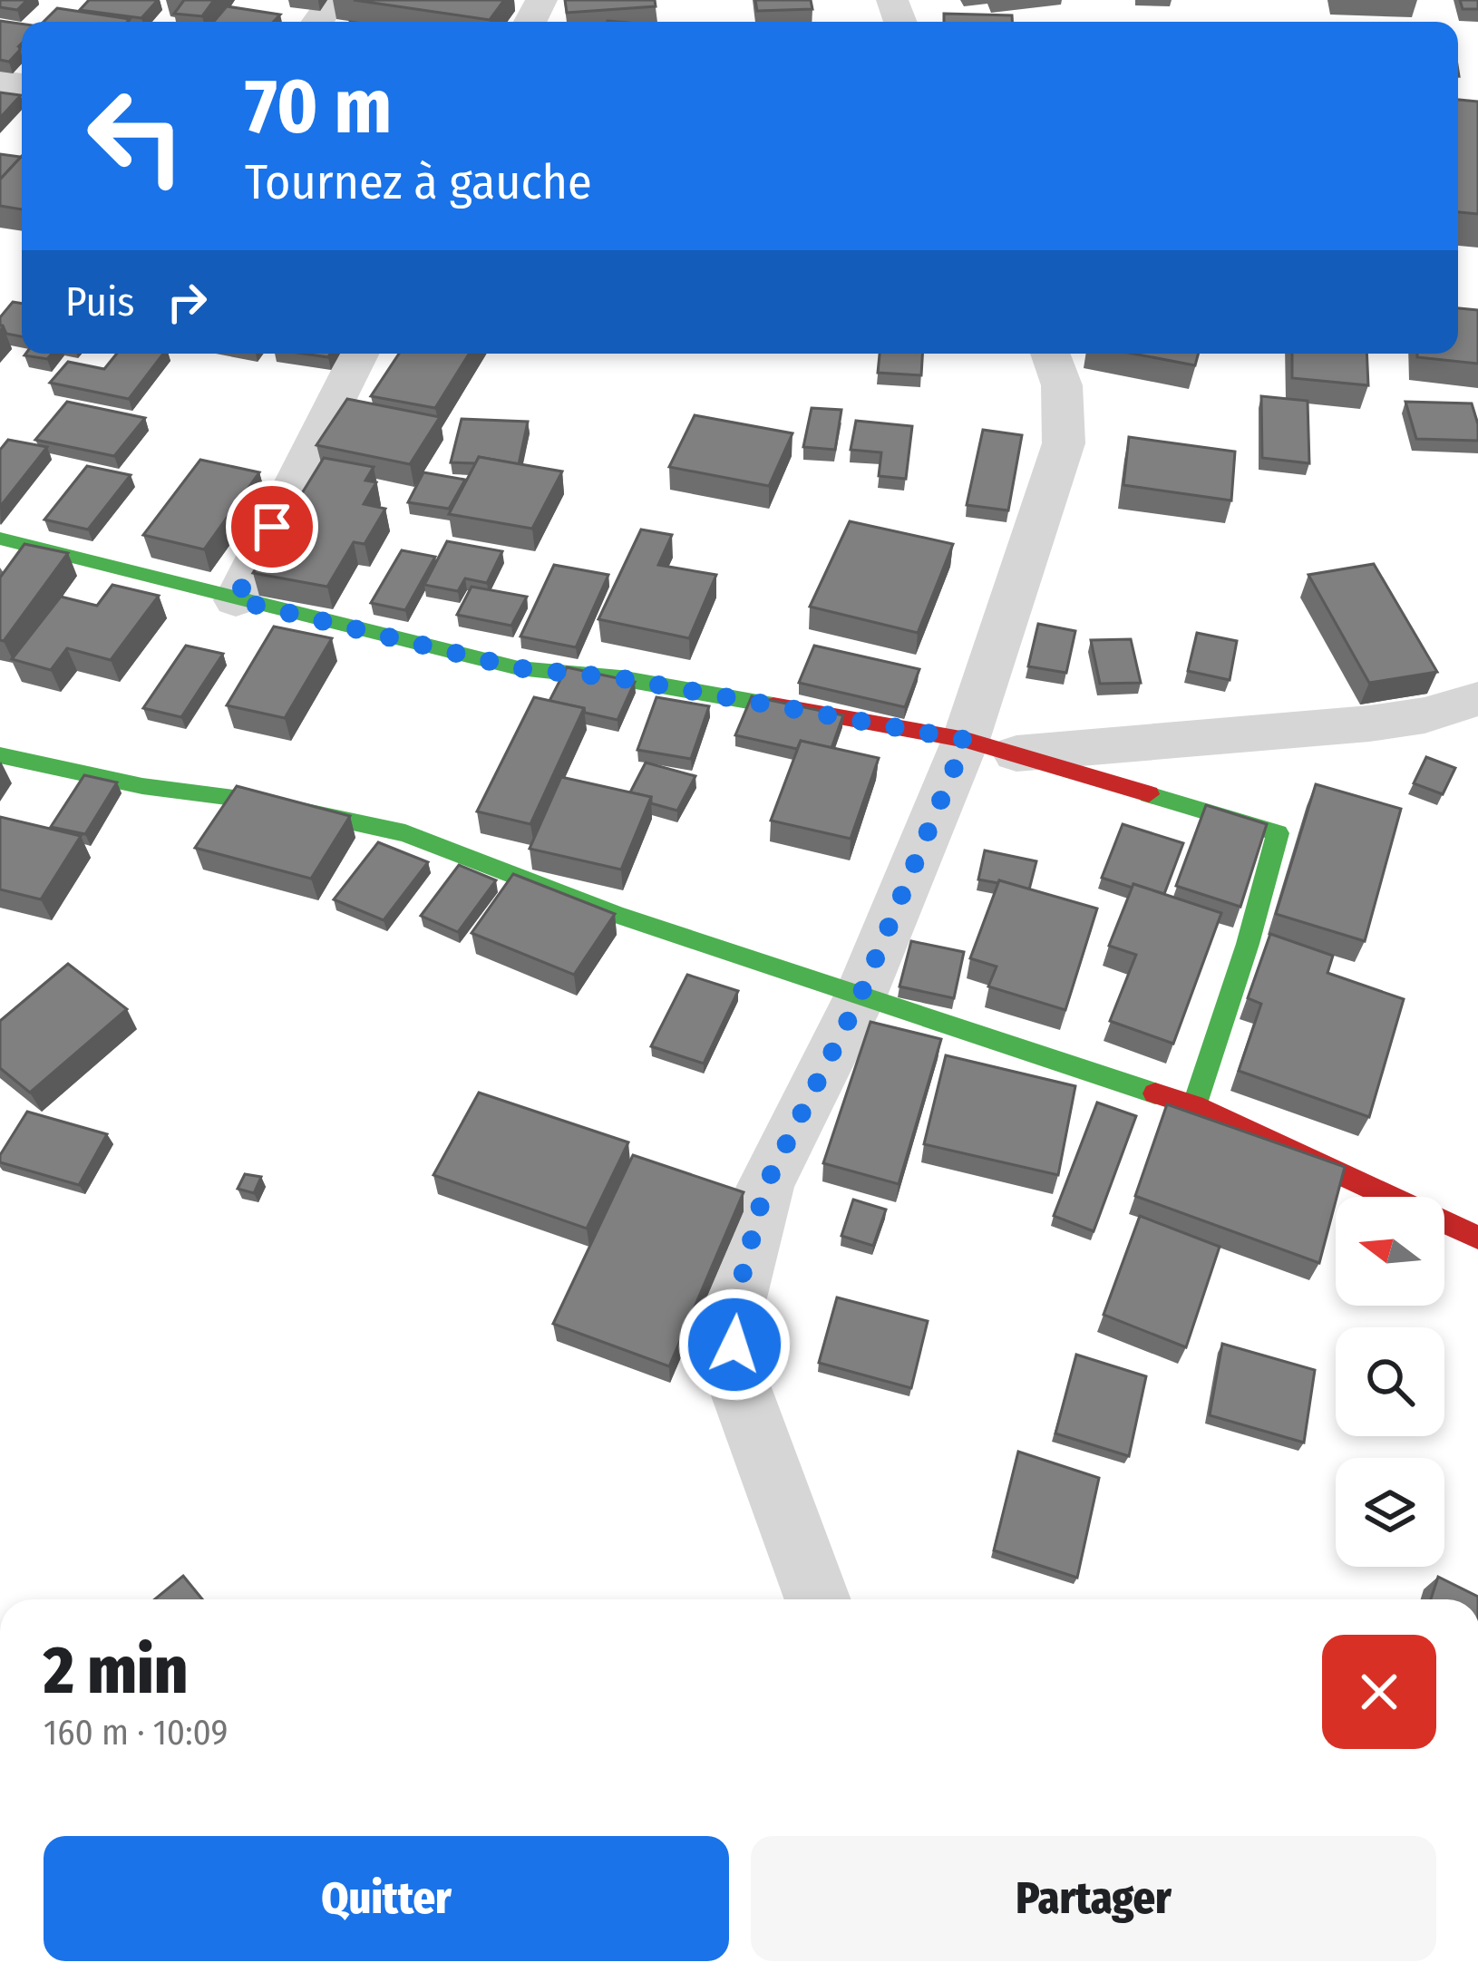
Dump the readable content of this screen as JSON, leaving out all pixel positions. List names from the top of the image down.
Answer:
{
  "north": "left",
  "page": {
    "turn": ["70 m", "Tournez à gauche"],
    "then": "Puis",
    "heading": ["2 min", "160 m · 10:09"],
    "buttons": ["Quitter", "Partager"]
  }
}
